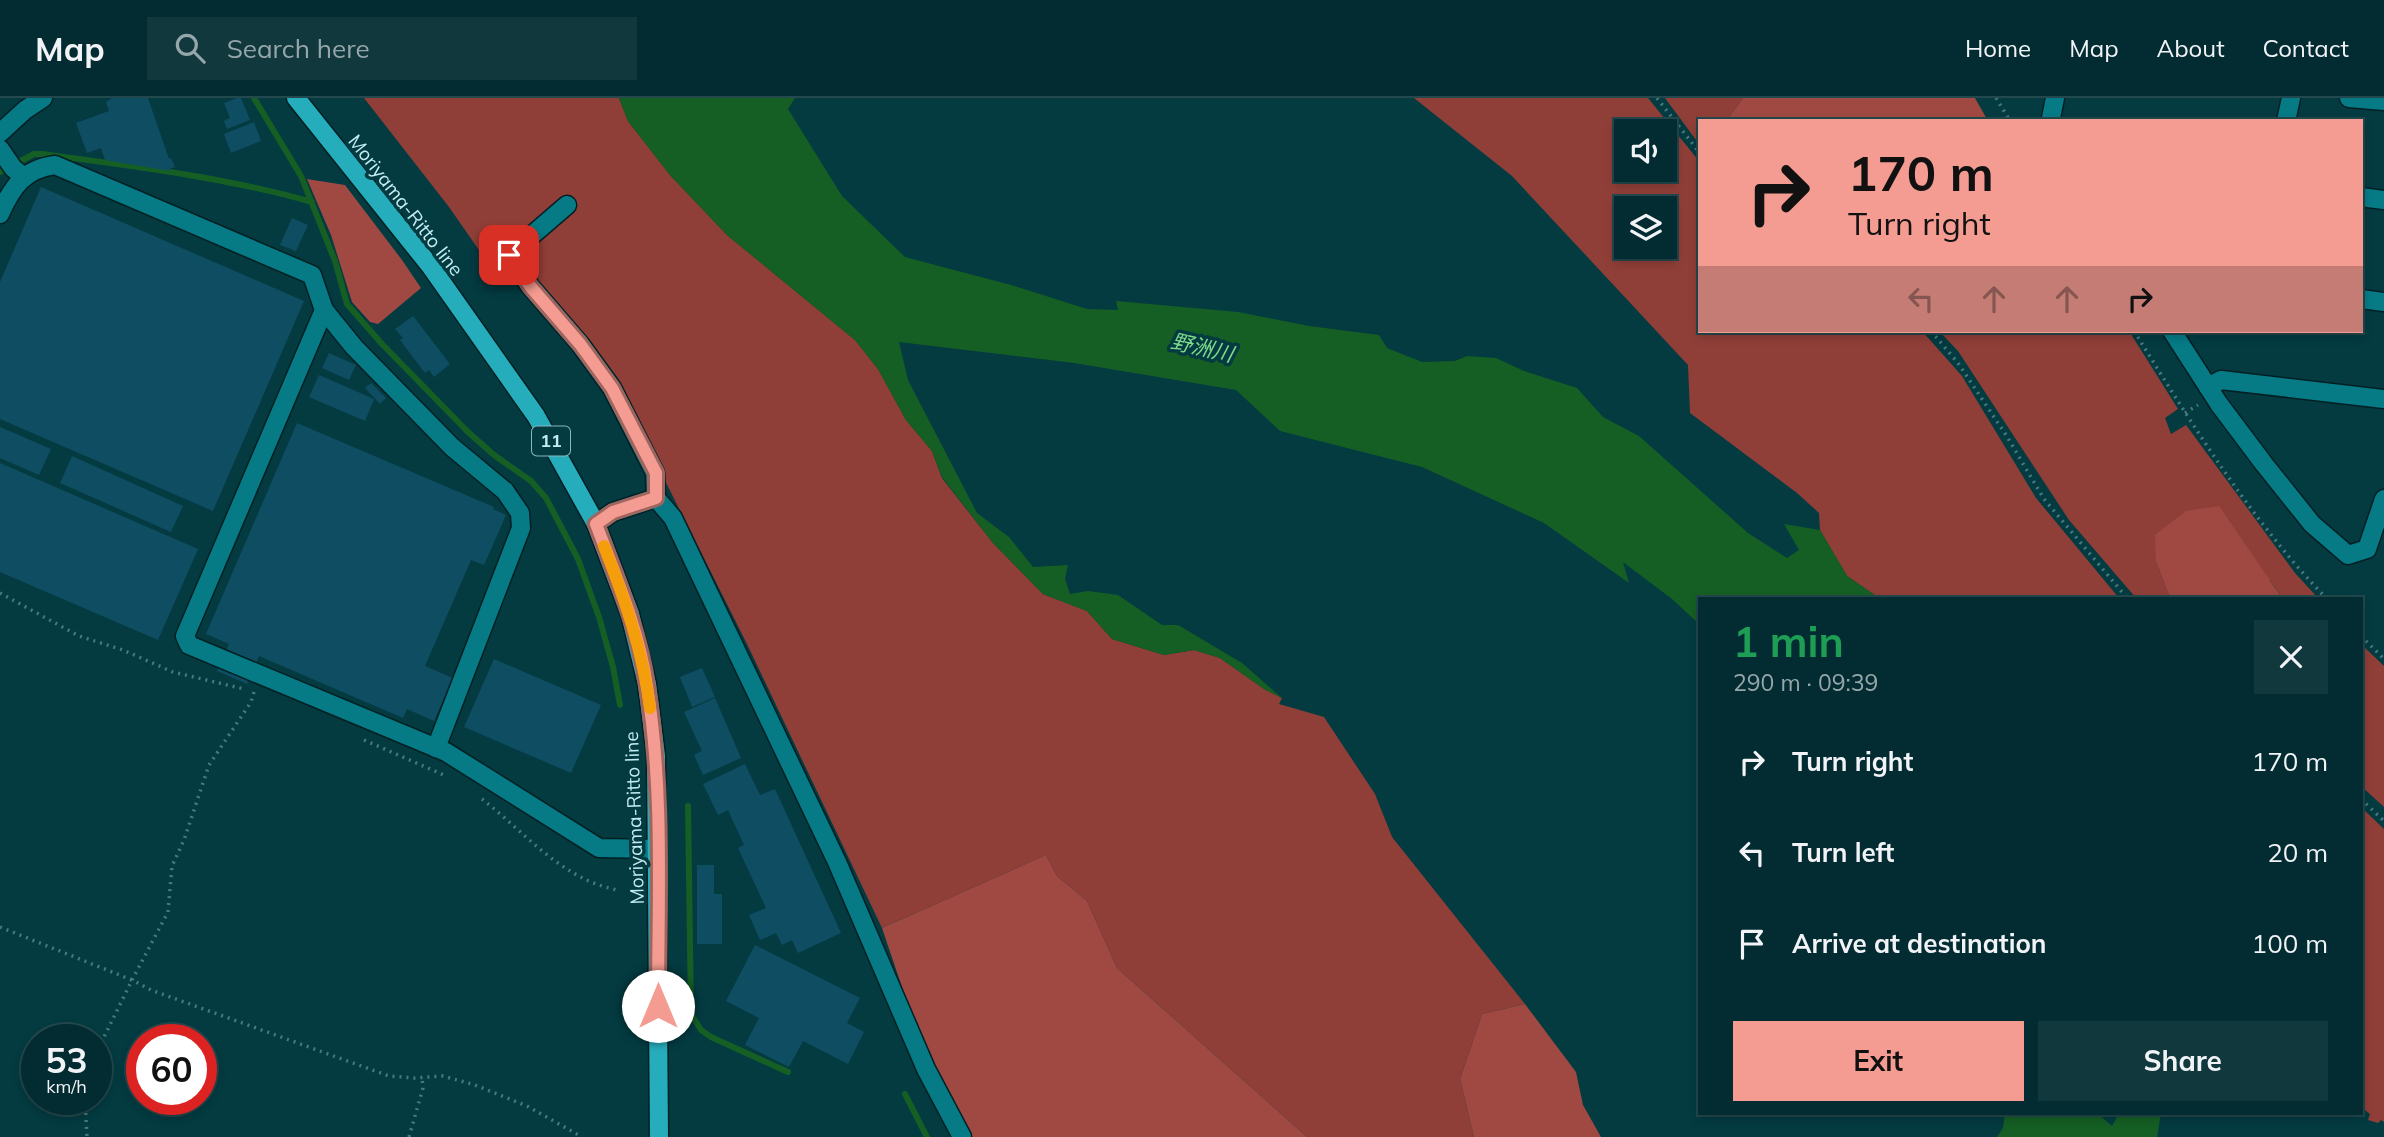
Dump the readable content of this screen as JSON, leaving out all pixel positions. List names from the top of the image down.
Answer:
{
  "streets": {
    "main road": ["Moriyama-Ritto line", "11"]
  },
  "water": ["野洲川"],
  "page": {
    "header": "Map",
    "search": "Search here",
    "nav": [
      "Home",
      "Map",
      "About",
      "Contact"
    ],
    "turn": ["170 m", "Turn right"],
    "heading": ["1 min", "290 m · 09:39"],
    "list": [
      {
        "name": "Turn right",
        "value": "170 m"
      },
      {
        "name": "Turn left",
        "value": "20 m"
      },
      {
        "name": "Arrive at destination",
        "value": "100 m"
      }
    ],
    "buttons": ["Exit", "Share"],
    "speed": "53 km/h",
    "limit": "60"
  }
}
